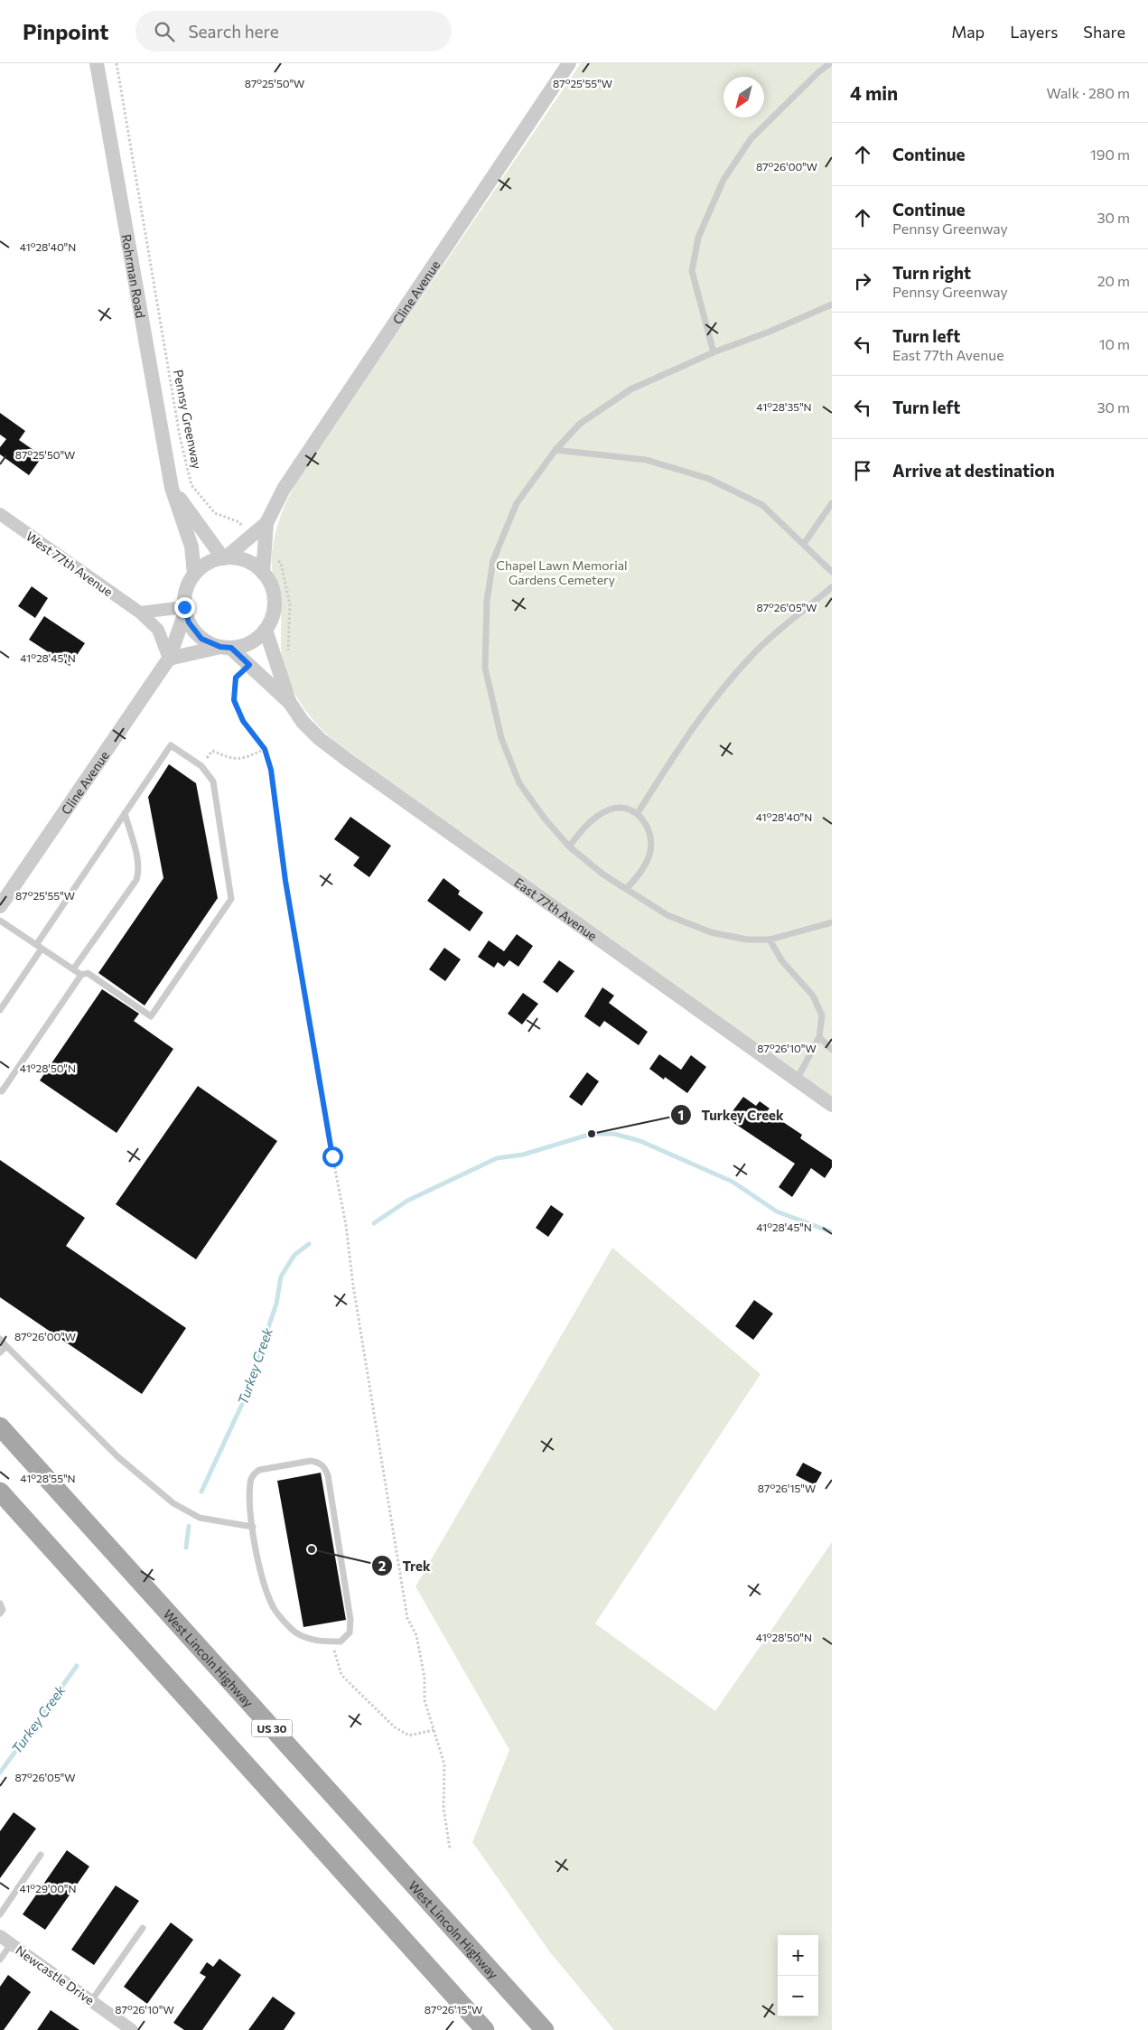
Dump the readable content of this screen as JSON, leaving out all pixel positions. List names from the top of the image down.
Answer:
{
  "streets": {
    "main road": ["West Lincoln Highway", "US 30"],
    "street": [
      "Rohrman Road",
      "Cline Avenue",
      "West 77th Avenue",
      "East 77th Avenue",
      "Newcastle Drive"
    ],
    "path": ["Pennsy Greenway"]
  },
  "crossings": [
    ["Rohrman Road", "Cline Avenue"],
    ["Rohrman Road", "East 77th Avenue"],
    ["Cline Avenue", "Pennsy Greenway"],
    ["Cline Avenue", "West 77th Avenue"],
    ["Cline Avenue", "East 77th Avenue"]
  ],
  "water": ["Turkey Creek"],
  "parks": ["Chapel Lawn Memorial Gardens Cemetery"],
  "places": ["Turkey Creek", "Trek"],
  "north": "bottom left",
  "page": {
    "header": "Pinpoint",
    "search": "Search here",
    "nav": ["Map", "Layers", "Share"],
    "heading": ["4 min", "Walk · 280 m"],
    "list": [
      ["Continue", "190 m"],
      ["Continue", "Pennsy Greenway", "30 m"],
      ["Turn right", "Pennsy Greenway", "20 m"],
      ["Turn left", "East 77th Avenue", "10 m"],
      ["Turn left", "30 m"],
      "Arrive at destination"
    ],
    "map_buttons": ["+", "−"]
  },
  "coordinates": [
    "87°25'50\"W",
    "87°25'55\"W",
    "87°26'00\"W",
    "41°28'40\"N",
    "41°28'35\"N",
    "87°26'05\"W",
    "41°28'45\"N",
    "87°26'10\"W",
    "41°28'50\"N",
    "41°28'55\"N",
    "87°26'15\"W",
    "41°29'00\"N"
  ]
}
